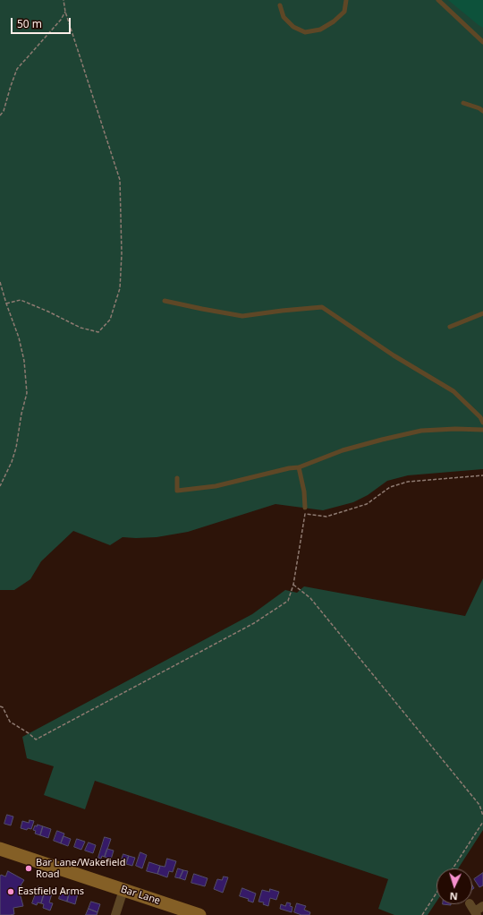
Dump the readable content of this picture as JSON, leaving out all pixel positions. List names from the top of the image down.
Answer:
{
  "streets": {
    "main road": ["Bar Lane"]
  },
  "places": ["Bar Lane/Wakefield Road", "Eastfield Arms"],
  "scale_bar": "50 m",
  "north": "bottom"
}
